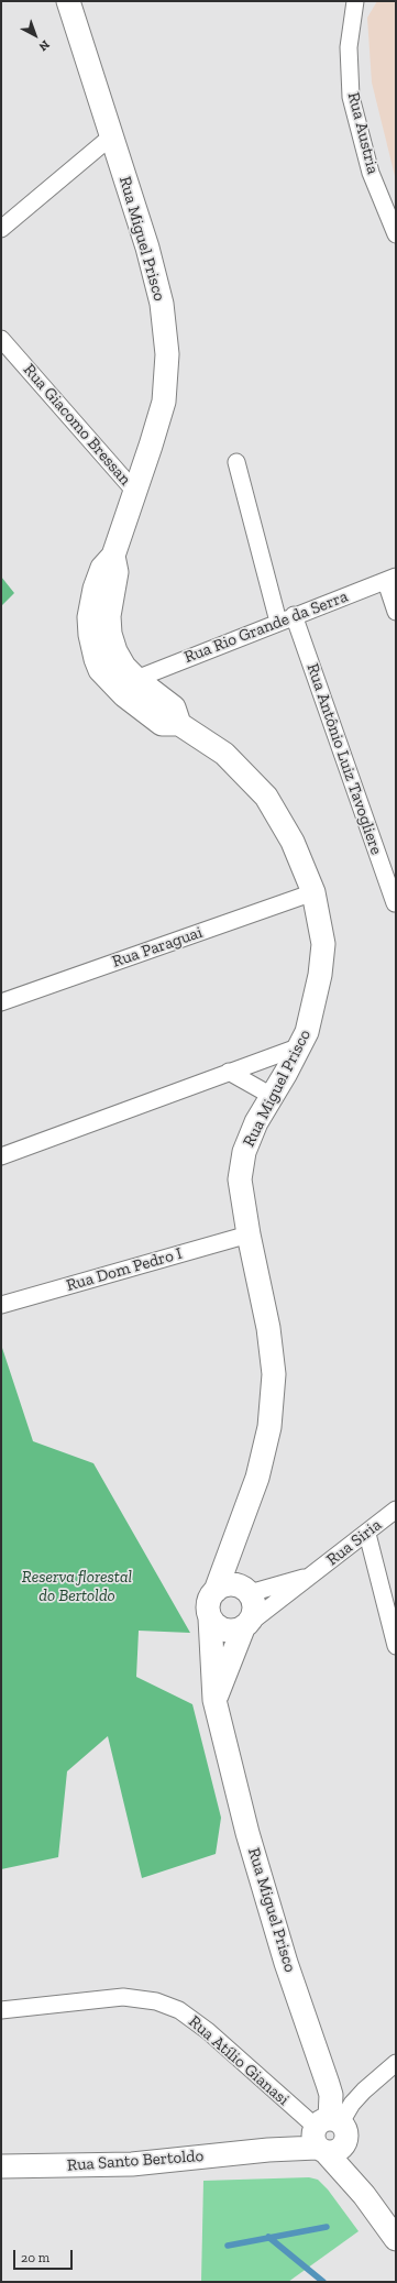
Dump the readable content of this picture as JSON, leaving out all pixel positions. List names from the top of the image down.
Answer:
{
  "streets": {
    "street": [
      "Rua Austria",
      "Rua Miguel Prisco",
      "Rua Giacomo Bressan",
      "Rua Rio Grande da Serra",
      "Rua Antônio Luiz Tavogliere",
      "Rua Paraguai",
      "Rua Dom Pedro I",
      "Rua Siria",
      "Rua Atílio Gianasi",
      "Rua Santo Bertoldo"
    ]
  },
  "crossings": [
    ["Rua Miguel Prisco", "Rua Giacomo Bressan"],
    ["Rua Miguel Prisco", "Rua Rio Grande da Serra"],
    ["Rua Miguel Prisco", "Rua Paraguai"],
    ["Rua Miguel Prisco", "Rua Dom Pedro I"],
    ["Rua Miguel Prisco", "Rua Siria"],
    ["Rua Miguel Prisco", "Rua Atílio Gianasi"],
    ["Rua Miguel Prisco", "Rua Santo Bertoldo"],
    ["Rua Rio Grande da Serra", "Rua Antônio Luiz Tavogliere"],
    ["Rua Atílio Gianasi", "Rua Santo Bertoldo"]
  ],
  "parks": ["Reserva florestal do Bertoldo"],
  "scale_bar": "20 m",
  "north": "bottom right"
}
